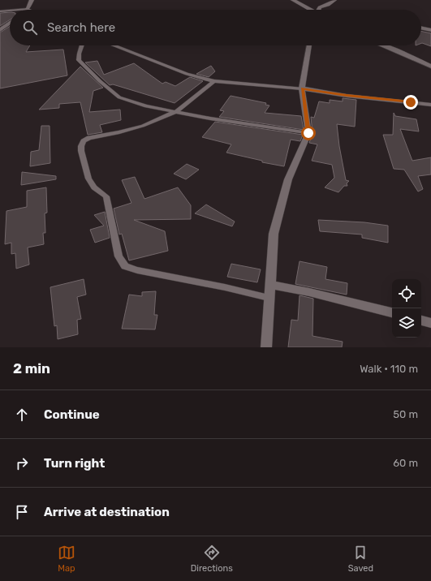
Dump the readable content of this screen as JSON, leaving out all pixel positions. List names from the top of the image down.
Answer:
{
  "page": {
    "search": "Search here",
    "heading": ["2 min", "Walk · 110 m"],
    "list": [
      ["Continue", "50 m"],
      ["Turn right", "60 m"],
      "Arrive at destination"
    ],
    "nav": ["Map", "Directions", "Saved"]
  }
}
